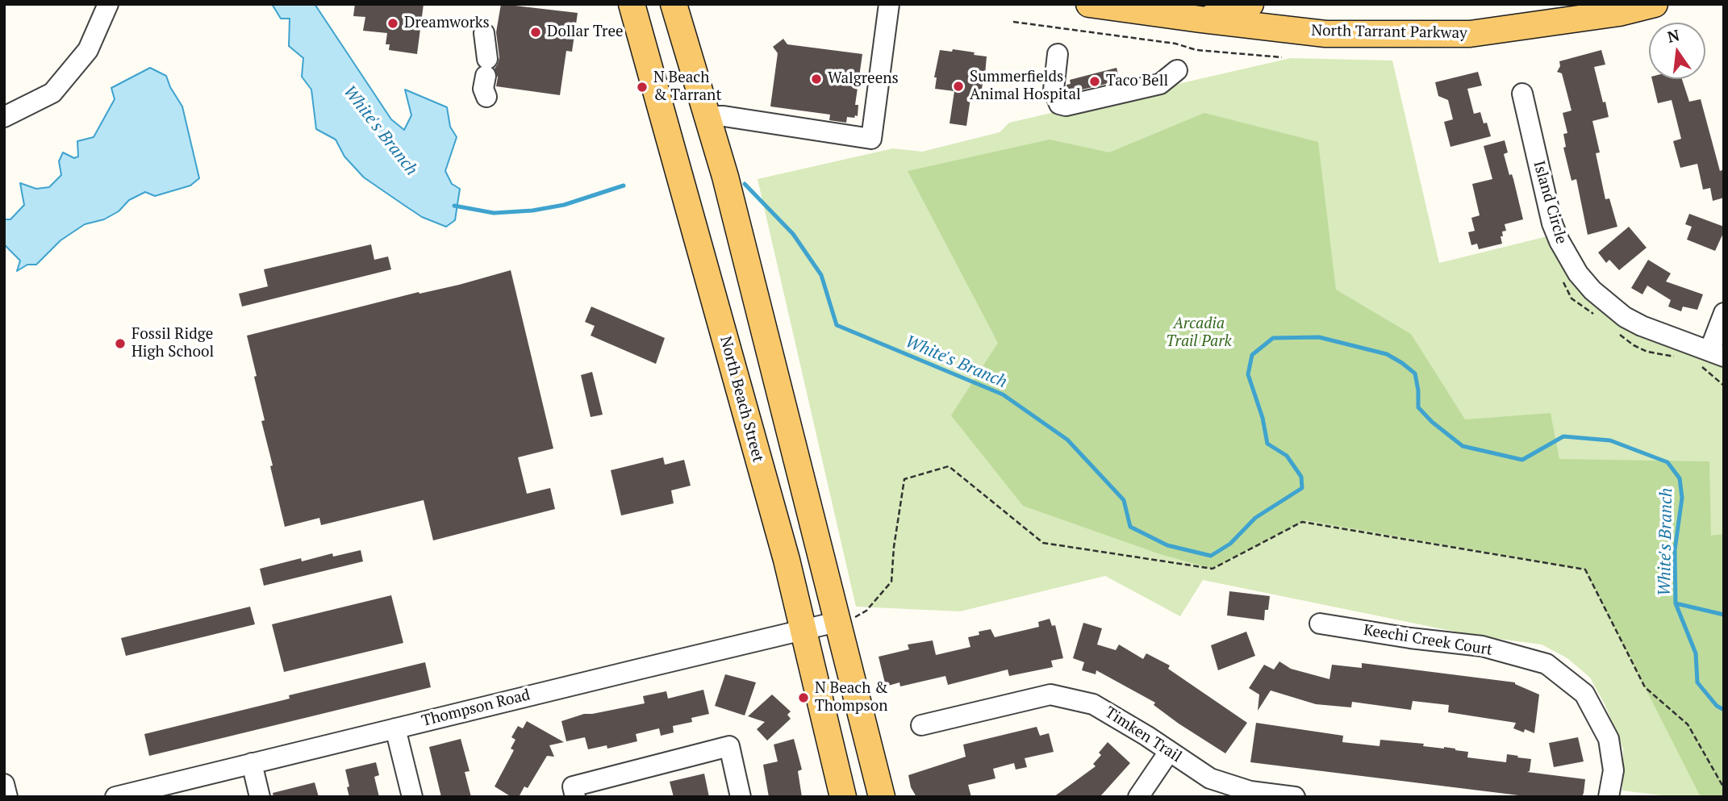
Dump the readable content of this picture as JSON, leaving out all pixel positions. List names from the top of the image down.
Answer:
{
  "streets": {
    "main road": ["North Tarrant Parkway", "North Beach Street"],
    "street": [
      "Island Circle",
      "Keechi Creek Court",
      "Thompson Road",
      "Timken Trail"
    ]
  },
  "crossings": [
    ["North Beach Street", "Thompson Road"]
  ],
  "water": ["White's Branch"],
  "parks": ["Arcadia Trail Park"],
  "places": [
    "Dreamworks",
    "Dollar Tree",
    "Walgreens",
    "Taco Bell",
    "Summerfields Animal Hospital",
    "N Beach & Tarrant",
    "Fossil Ridge High School",
    "N Beach & Thompson"
  ],
  "north": "top"
}
